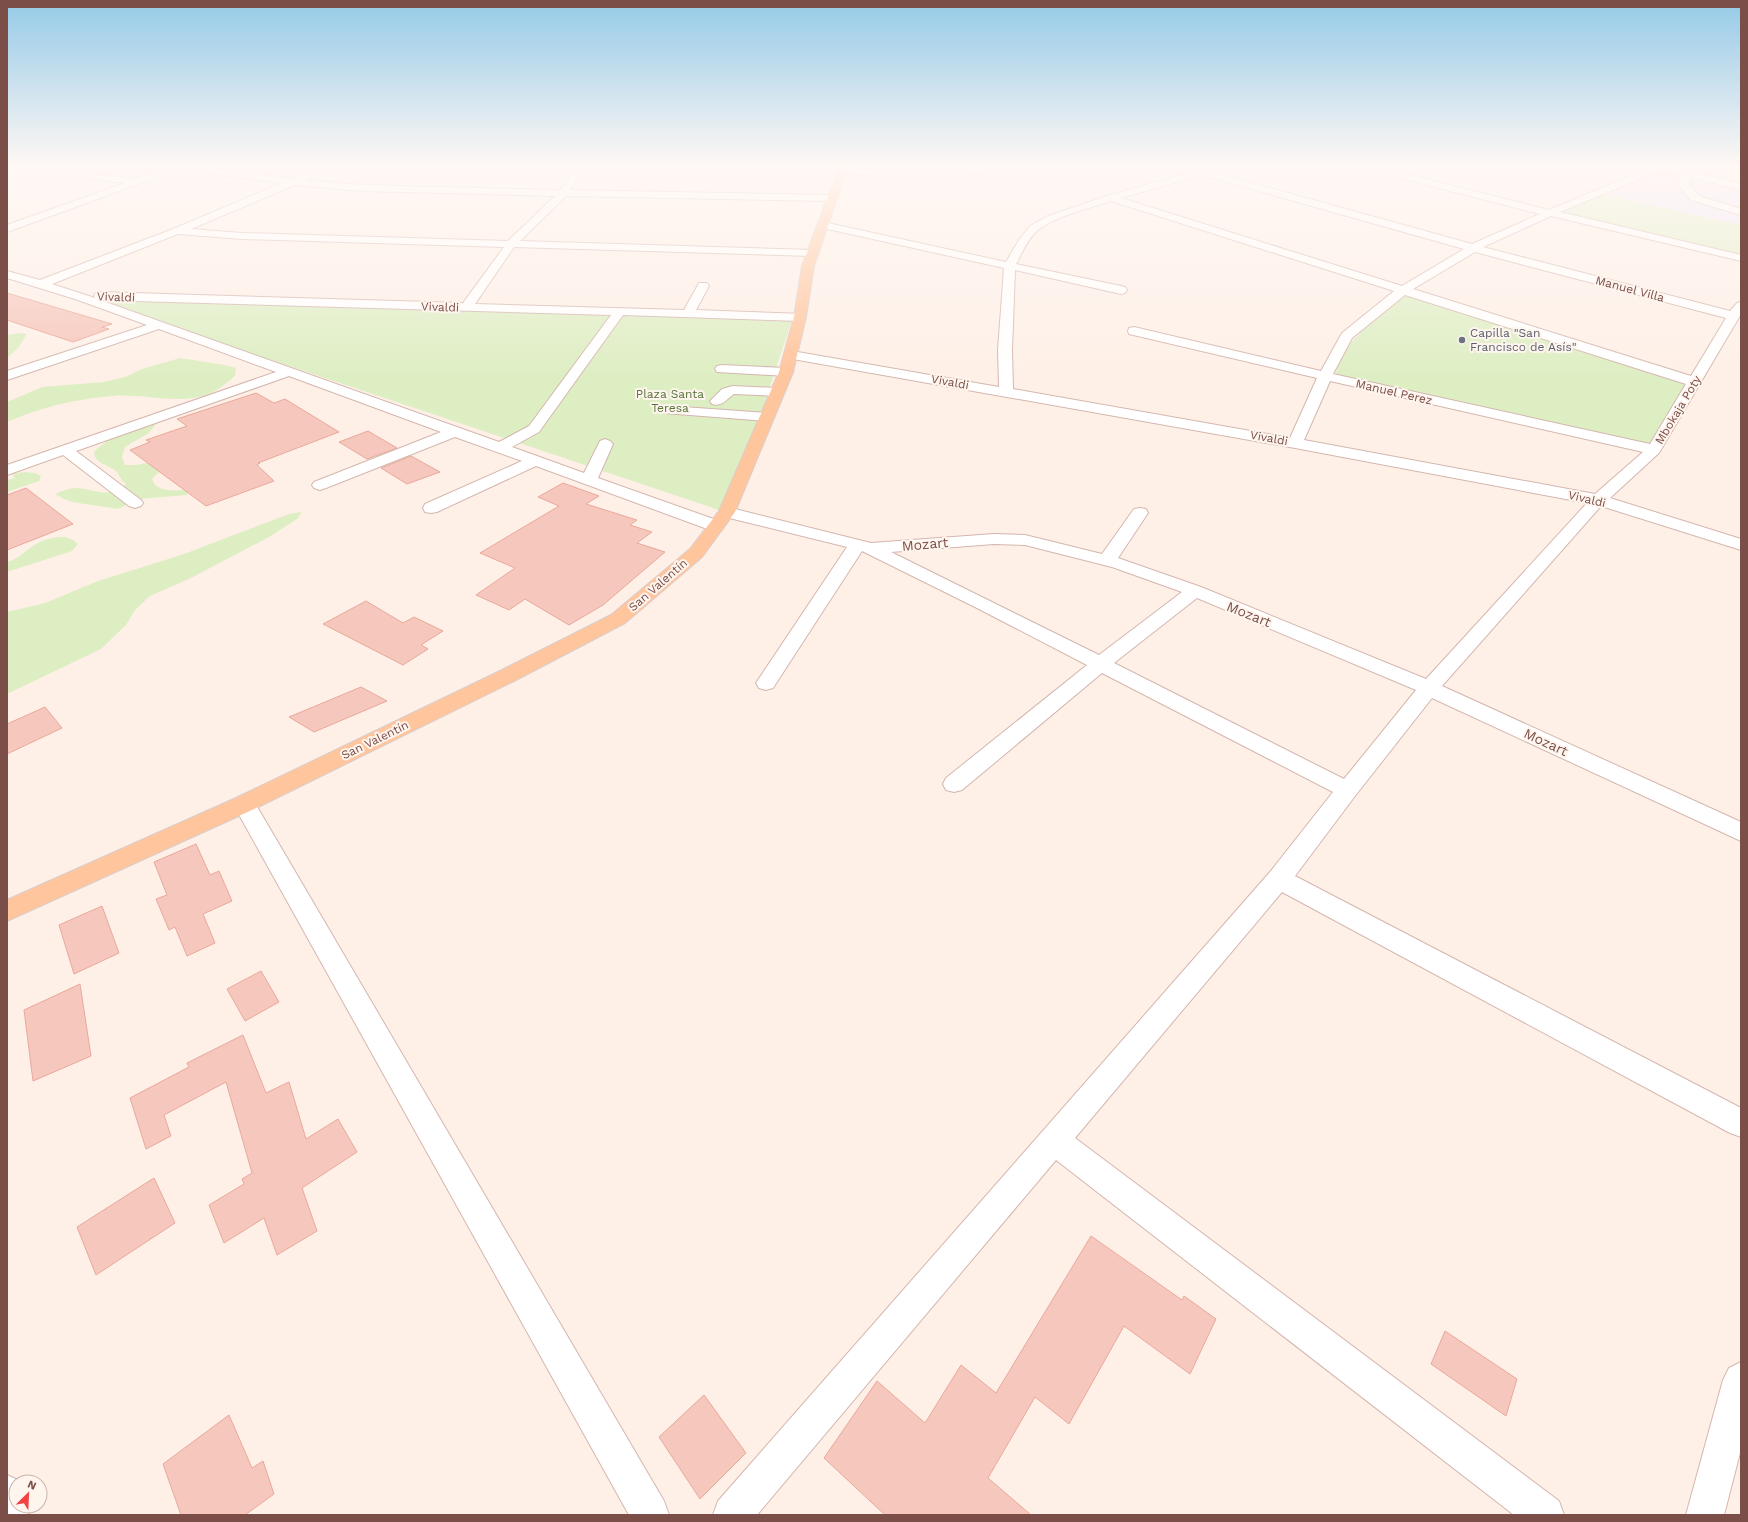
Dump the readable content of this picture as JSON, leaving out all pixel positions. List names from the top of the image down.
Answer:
{
  "streets": {
    "main road": ["San Valentín"],
    "street": [
      "Manuel Villa",
      "Vivaldi",
      "Manuel Perez",
      "Mbokaja Poty",
      "Mozart"
    ]
  },
  "crossings": [
    ["Manuel Villa", "Mbokaja Poty"],
    ["Vivaldi", "Mbokaja Poty"],
    ["Vivaldi", "Mozart"],
    ["Vivaldi", "San Valentín"],
    ["Manuel Perez", "Mbokaja Poty"],
    ["Mbokaja Poty", "Mozart"],
    ["Mozart", "San Valentín"]
  ],
  "parks": ["Plaza Santa Teresa"],
  "places": ["Capilla \"San Francisco de Asís\""],
  "north": "top right"
}
